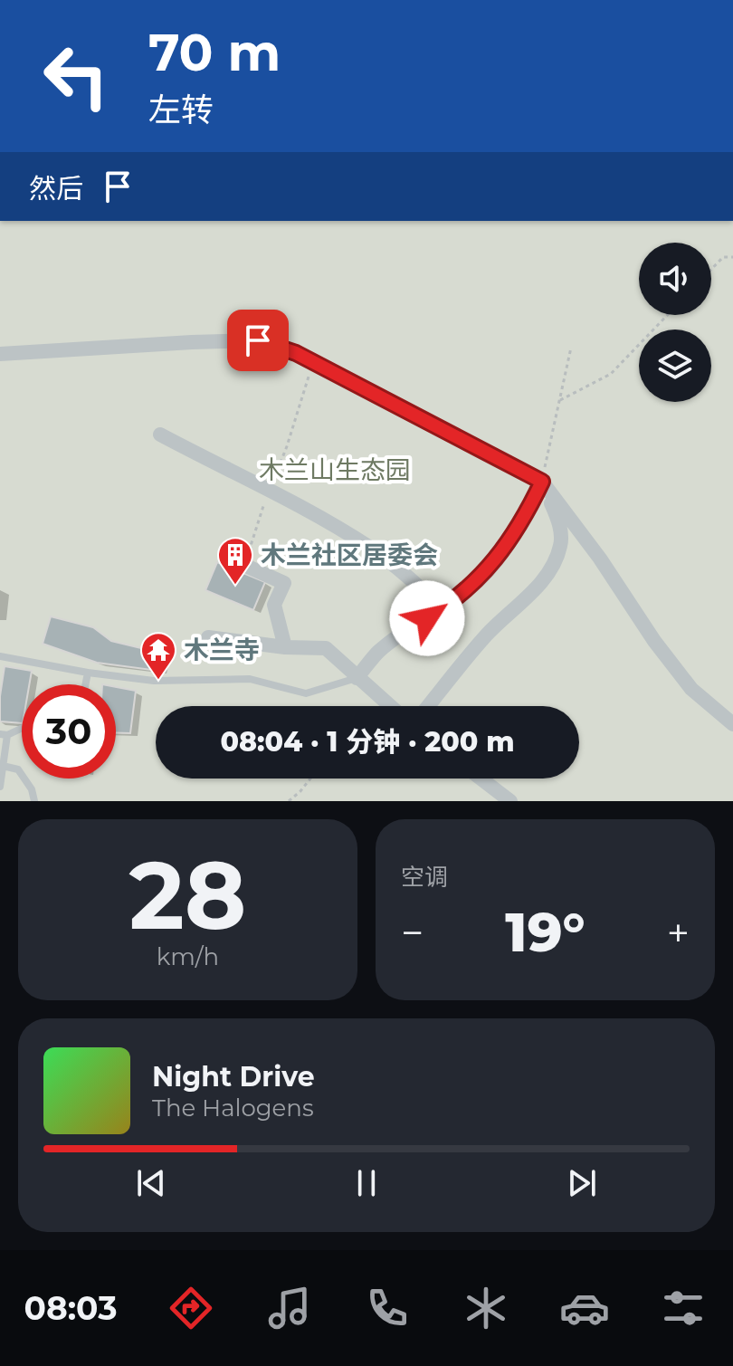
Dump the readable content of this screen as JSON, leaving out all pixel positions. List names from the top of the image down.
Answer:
{
  "parks": ["木兰山生态园"],
  "places": {
    "building": ["木兰社区居委会"],
    "temple": ["木兰寺"]
  },
  "page": {
    "turn": ["70 m", "左转"],
    "then": "然后",
    "limit": "30",
    "trip": "08:04 · 1 分钟 · 200 m",
    "tile": [
      ["28", "km/h"],
      "空调"
    ],
    "heat": ["−", "19°", "+"],
    "song": ["Night Drive", "The Halogens"],
    "tabs": "08:03"
  }
}
